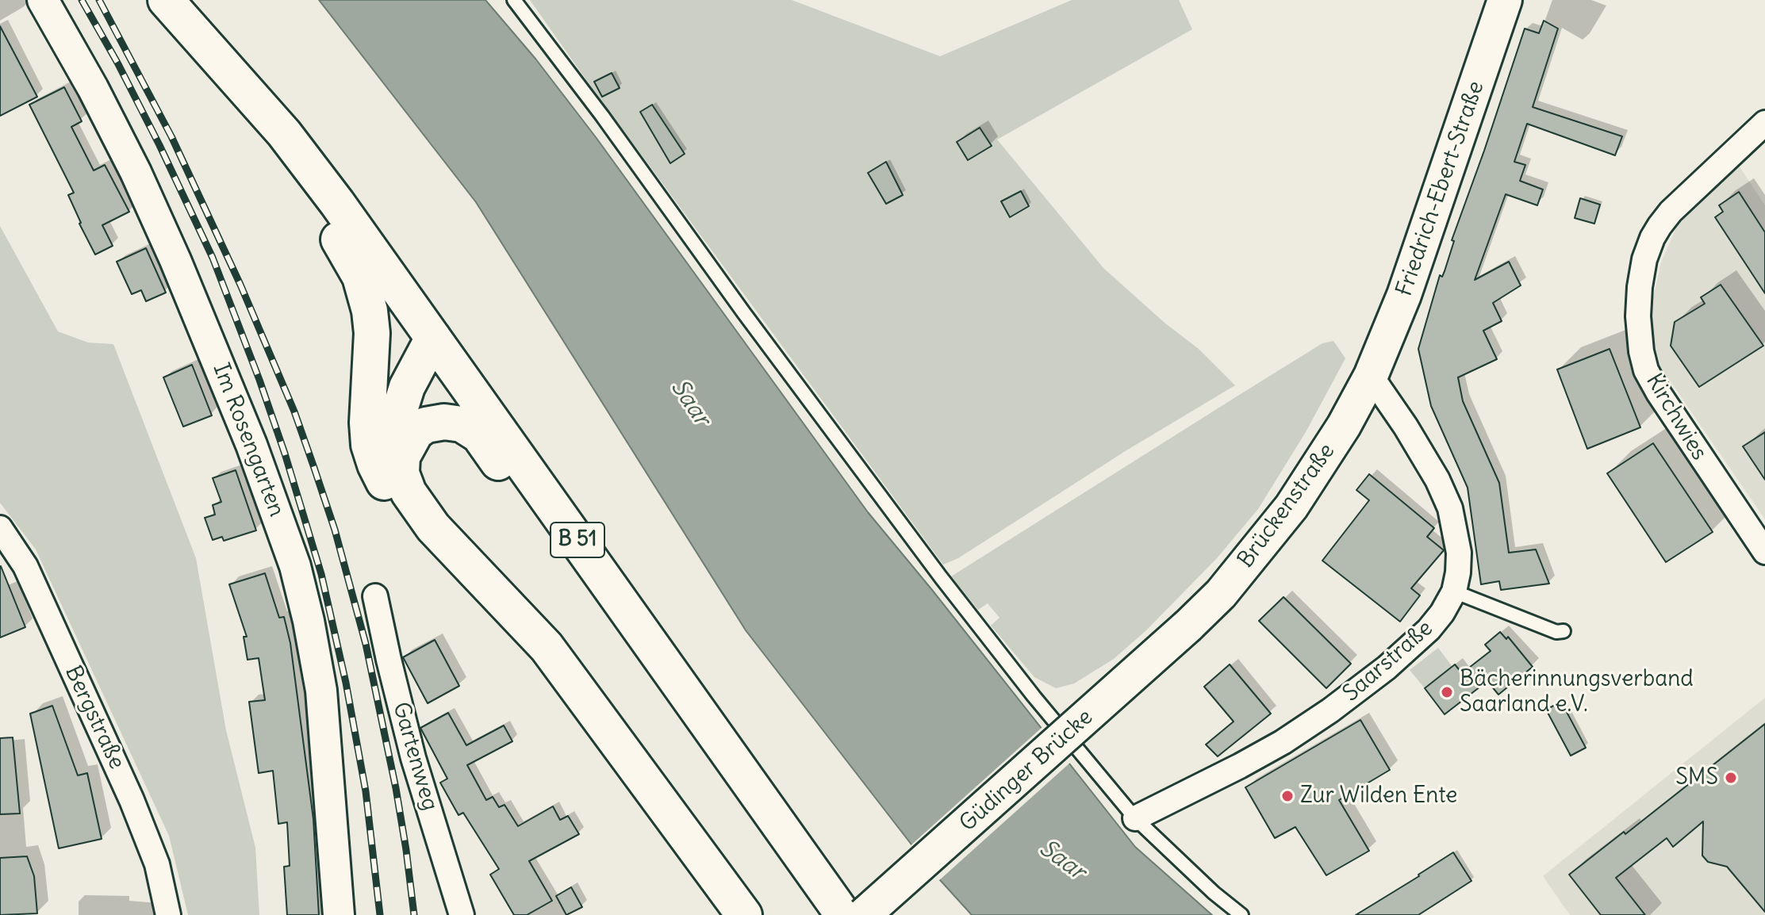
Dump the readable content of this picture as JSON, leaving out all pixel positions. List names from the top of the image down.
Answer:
{
  "streets": {
    "main road": [
      "Friedrich-Ebert-Straße",
      "Brückenstraße",
      "B 51",
      "Güdinger Brücke"
    ],
    "street": [
      "Kirchwies",
      "Im Rosengarten",
      "Saarstraße",
      "Bergstraße",
      "Gartenweg"
    ]
  },
  "crossings": [
    ["Friedrich-Ebert-Straße", "Brückenstraße"],
    ["Friedrich-Ebert-Straße", "Saarstraße"],
    ["Brückenstraße", "Saarstraße"],
    ["Brückenstraße", "Güdinger Brücke"]
  ],
  "water": ["Saar"],
  "places": ["Bächerinnungsverband Saarland e.V.", "SMS", "Zur Wilden Ente"]
}
